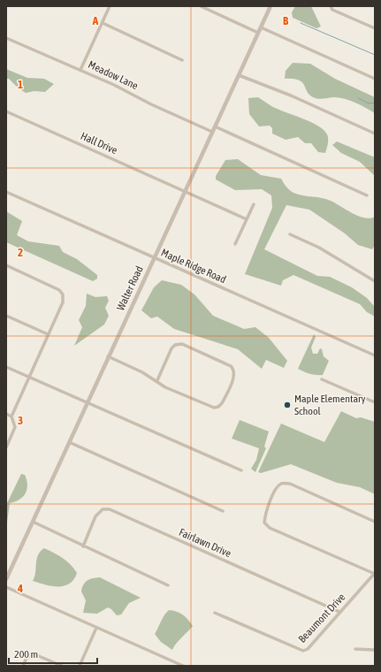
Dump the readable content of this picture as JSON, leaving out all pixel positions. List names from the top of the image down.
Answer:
{
  "streets": {
    "street": [
      "Meadow Lane",
      "Hall Drive",
      "Maple Ridge Road",
      "Walter Road",
      "Fairlawn Drive",
      "Beaumont Drive"
    ]
  },
  "crossings": [
    ["Meadow Lane", "Walter Road"],
    ["Hall Drive", "Walter Road"],
    ["Maple Ridge Road", "Walter Road"],
    ["Fairlawn Drive", "Beaumont Drive"]
  ],
  "places": ["Maple Elementary School"],
  "scale_bar": "200 m",
  "grid": {
    "columns": ["A", "B"],
    "rows": [
      "1",
      "2",
      "3",
      "4"
    ]
  }
}
